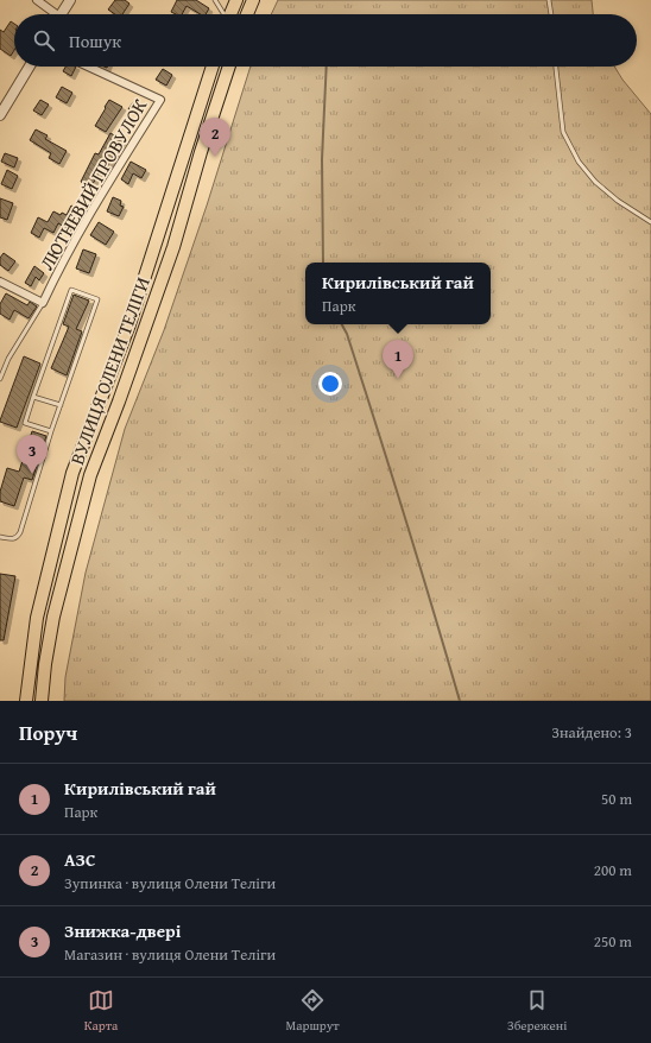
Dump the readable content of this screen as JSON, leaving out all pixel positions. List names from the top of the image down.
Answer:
{
  "streets": {
    "main road": ["ВУЛИЦЯ ОЛЕНИ ТЕЛІГИ"],
    "street": ["ЛЮТНЕВИЙ ПРОВУЛОК"]
  },
  "page": {
    "search": "Пошук",
    "pins": ["2", "1", "3"],
    "popup": ["Кирилівський гай", "Парк"],
    "heading": ["Поруч", "Знайдено: 3"],
    "list": [
      {
        "mark": "1",
        "name": "Кирилівський гай",
        "note": "Парк",
        "value": "50 m"
      },
      {
        "mark": "2",
        "name": "АЗС",
        "note": "Зупинка · вулиця Олени Теліги",
        "value": "200 m"
      },
      {
        "mark": "3",
        "name": "Знижка-двері",
        "note": "Магазин · вулиця Олени Теліги",
        "value": "250 m"
      }
    ],
    "nav": ["Карта", "Маршрут", "Збережені"]
  }
}
